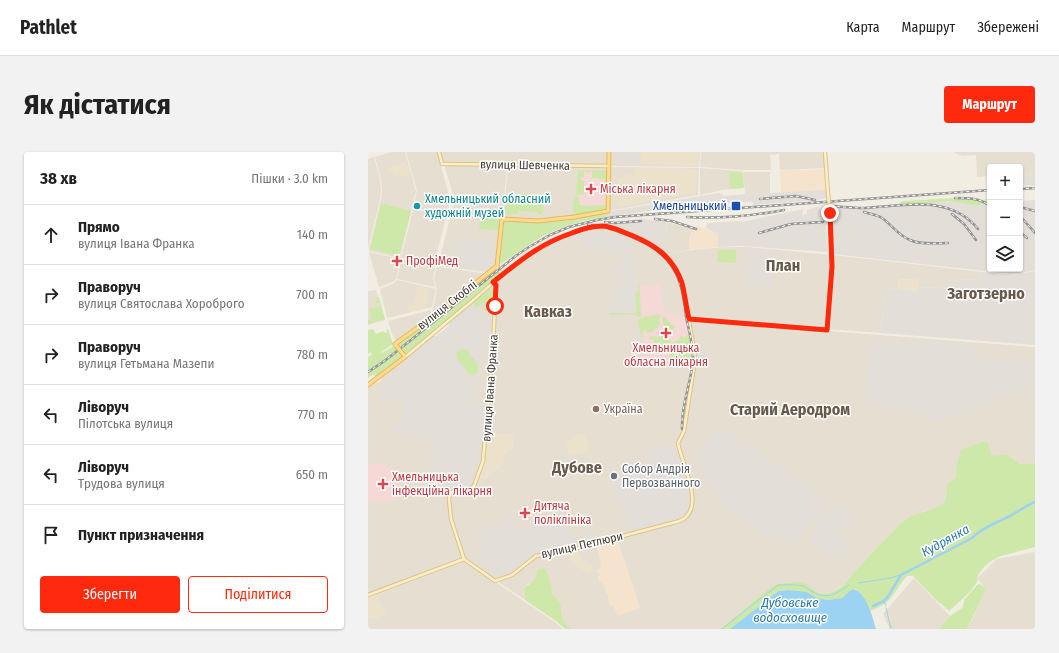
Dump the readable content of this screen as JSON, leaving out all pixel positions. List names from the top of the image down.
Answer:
{
  "streets": {
    "main road": [
      "вулиця Шевченка",
      "вулиця Скоблі",
      "вулиця Івана Франка",
      "вулиця Петлюри"
    ]
  },
  "crossings": [
    ["вулиця Івана Франка", "вулиця Петлюри"]
  ],
  "districts": [
    "План",
    "Заготзерно",
    "Кавказ",
    "Старий Аеродром",
    "Дубове"
  ],
  "water": ["Кудрянка", "Дубовське водосховище"],
  "places": {
    "health": [
      "Міська лікарня",
      "ПрофіМед",
      "Хмельницька обласна лікарня",
      "Хмельницька інфекційна лікарня",
      "Дитяча поліклініка"
    ],
    "other": ["Хмельницький обласний художній музей", "Україна", "Собор Андрія Первозванного"],
    "transit": ["Хмельницький"]
  },
  "page": {
    "header": "Pathlet",
    "nav": ["Карта", "Маршрут", "Збережені"],
    "buttons": [
      "Маршрут",
      ["Зберегти", "Поділитися"]
    ],
    "title": "Як дістатися",
    "heading": ["38 хв", "Пішки · 3.0 km"],
    "map_buttons": ["+", "−"],
    "list": [
      ["Прямо", "вулиця Івана Франка", "140 m"],
      ["Праворуч", "вулиця Святослава Хороброго", "700 m"],
      ["Праворуч", "вулиця Гетьмана Мазепи", "780 m"],
      ["Ліворуч", "Пілотська вулиця", "770 m"],
      ["Ліворуч", "Трудова вулиця", "650 m"],
      "Пункт призначення"
    ]
  }
}
